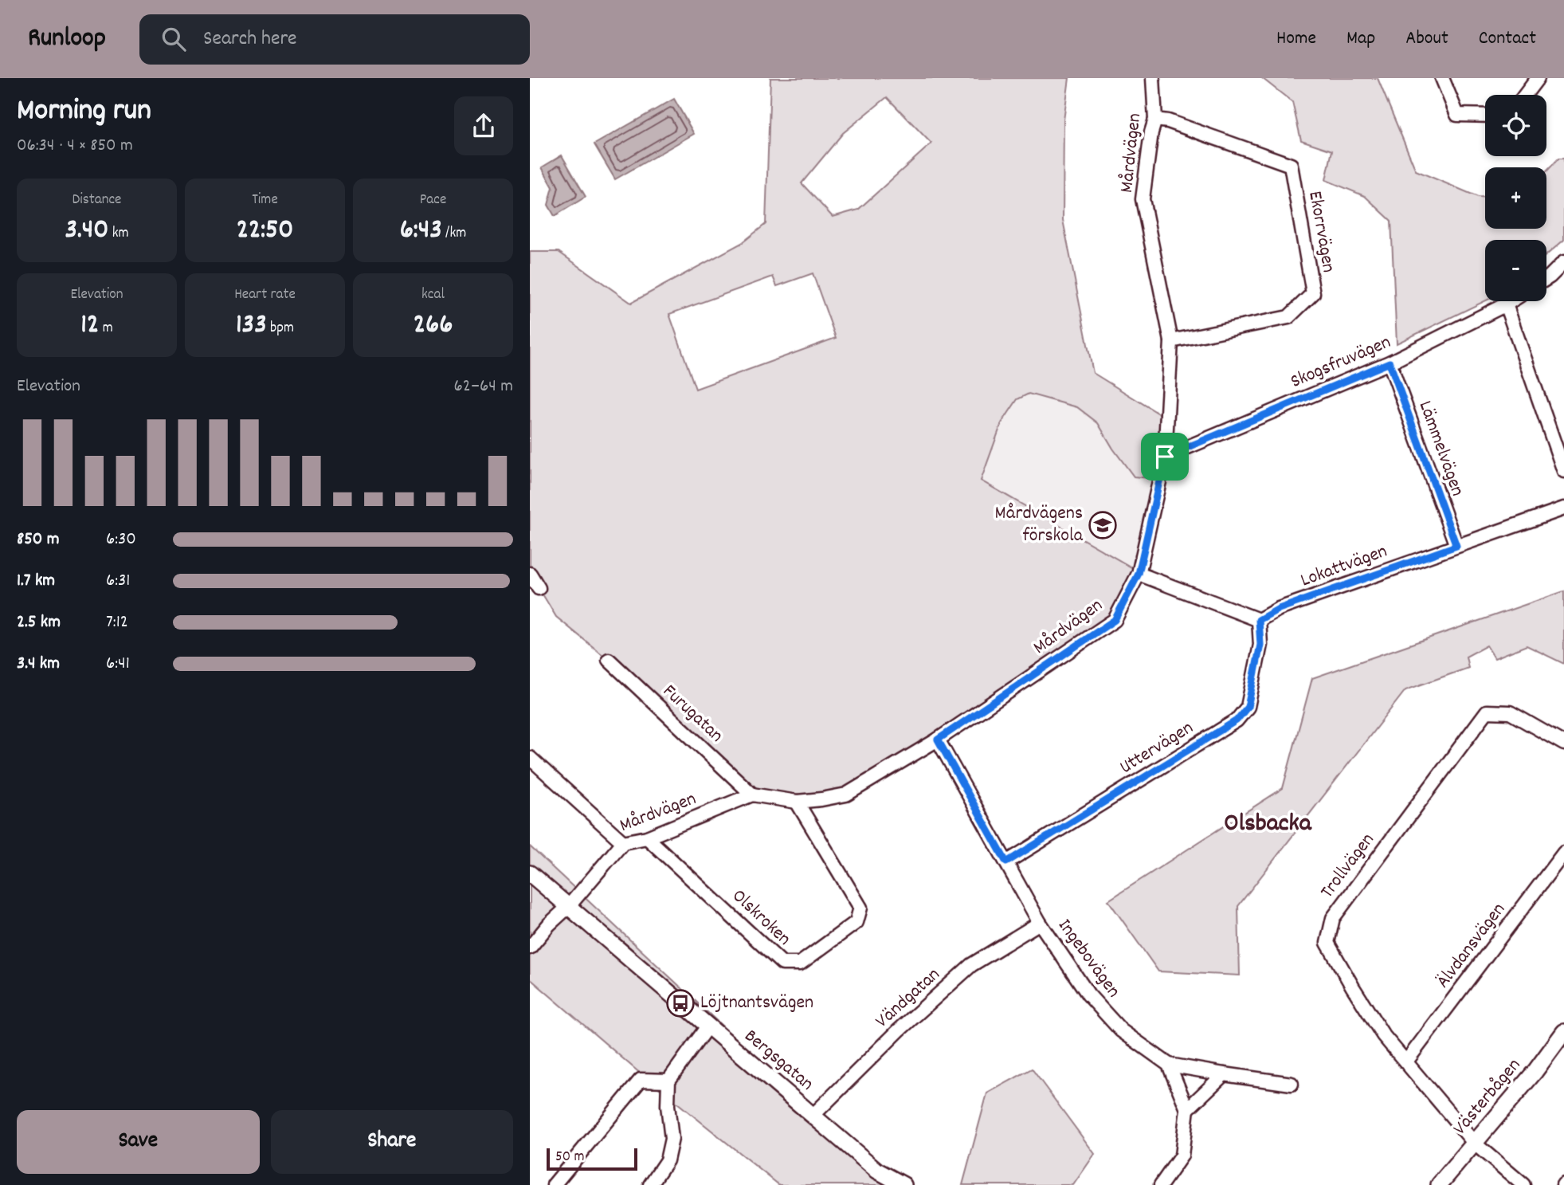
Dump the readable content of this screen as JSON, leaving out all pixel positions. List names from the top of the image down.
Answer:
{
  "streets": {
    "street": [
      "Mårdvägen",
      "Ekorrvägen",
      "Skogsfruvägen",
      "Lämmelvägen",
      "Lokattvägen",
      "Furugatan",
      "Uttervägen",
      "Trollvägen",
      "Olskroken",
      "Älvdansvägen",
      "Ingebovägen",
      "Vändgatan",
      "Bergsgatan",
      "Västerbågen"
    ]
  },
  "crossings": [
    ["Mårdvägen", "Ekorrvägen"],
    ["Mårdvägen", "Skogsfruvägen"],
    ["Mårdvägen", "Furugatan"],
    ["Mårdvägen", "Olskroken"],
    ["Mårdvägen", "Ingebovägen"],
    ["Mårdvägen", "Bergsgatan"],
    ["Skogsfruvägen", "Lämmelvägen"],
    ["Lämmelvägen", "Lokattvägen"],
    ["Lokattvägen", "Uttervägen"],
    ["Uttervägen", "Ingebovägen"],
    ["Trollvägen", "Älvdansvägen"],
    ["Trollvägen", "Västerbågen"],
    ["Ingebovägen", "Vändgatan"],
    ["Vändgatan", "Bergsgatan"]
  ],
  "districts": ["Olsbacka"],
  "places": {
    "school or university": ["Mårdvägens förskola"],
    "bus stop": ["Löjtnantsvägen"]
  },
  "scale_bar": "50 m",
  "page": {
    "header": "Runloop",
    "search": "Search here",
    "nav": [
      "Home",
      "Map",
      "About",
      "Contact"
    ],
    "heading": ["Morning run", "06:34 · 4 × 850 m"],
    "map_buttons": ["+", "−"],
    "stats": [
      ["Distance", "3.40 km"],
      ["Time", "22:50"],
      ["Pace", "6:43 /km"],
      ["Elevation", "12 m"],
      ["Heart rate", "133 bpm"],
      ["kcal", "266"]
    ],
    "chart": ["Elevation", "62–64 m"],
    "list": [
      {
        "name": "850 m",
        "note": "6:30"
      },
      {
        "name": "1.7 km",
        "note": "6:31"
      },
      {
        "name": "2.5 km",
        "note": "7:12"
      },
      {
        "name": "3.4 km",
        "note": "6:41"
      }
    ],
    "buttons": ["Save", "Share"],
    "scale": "50 m"
  }
}
